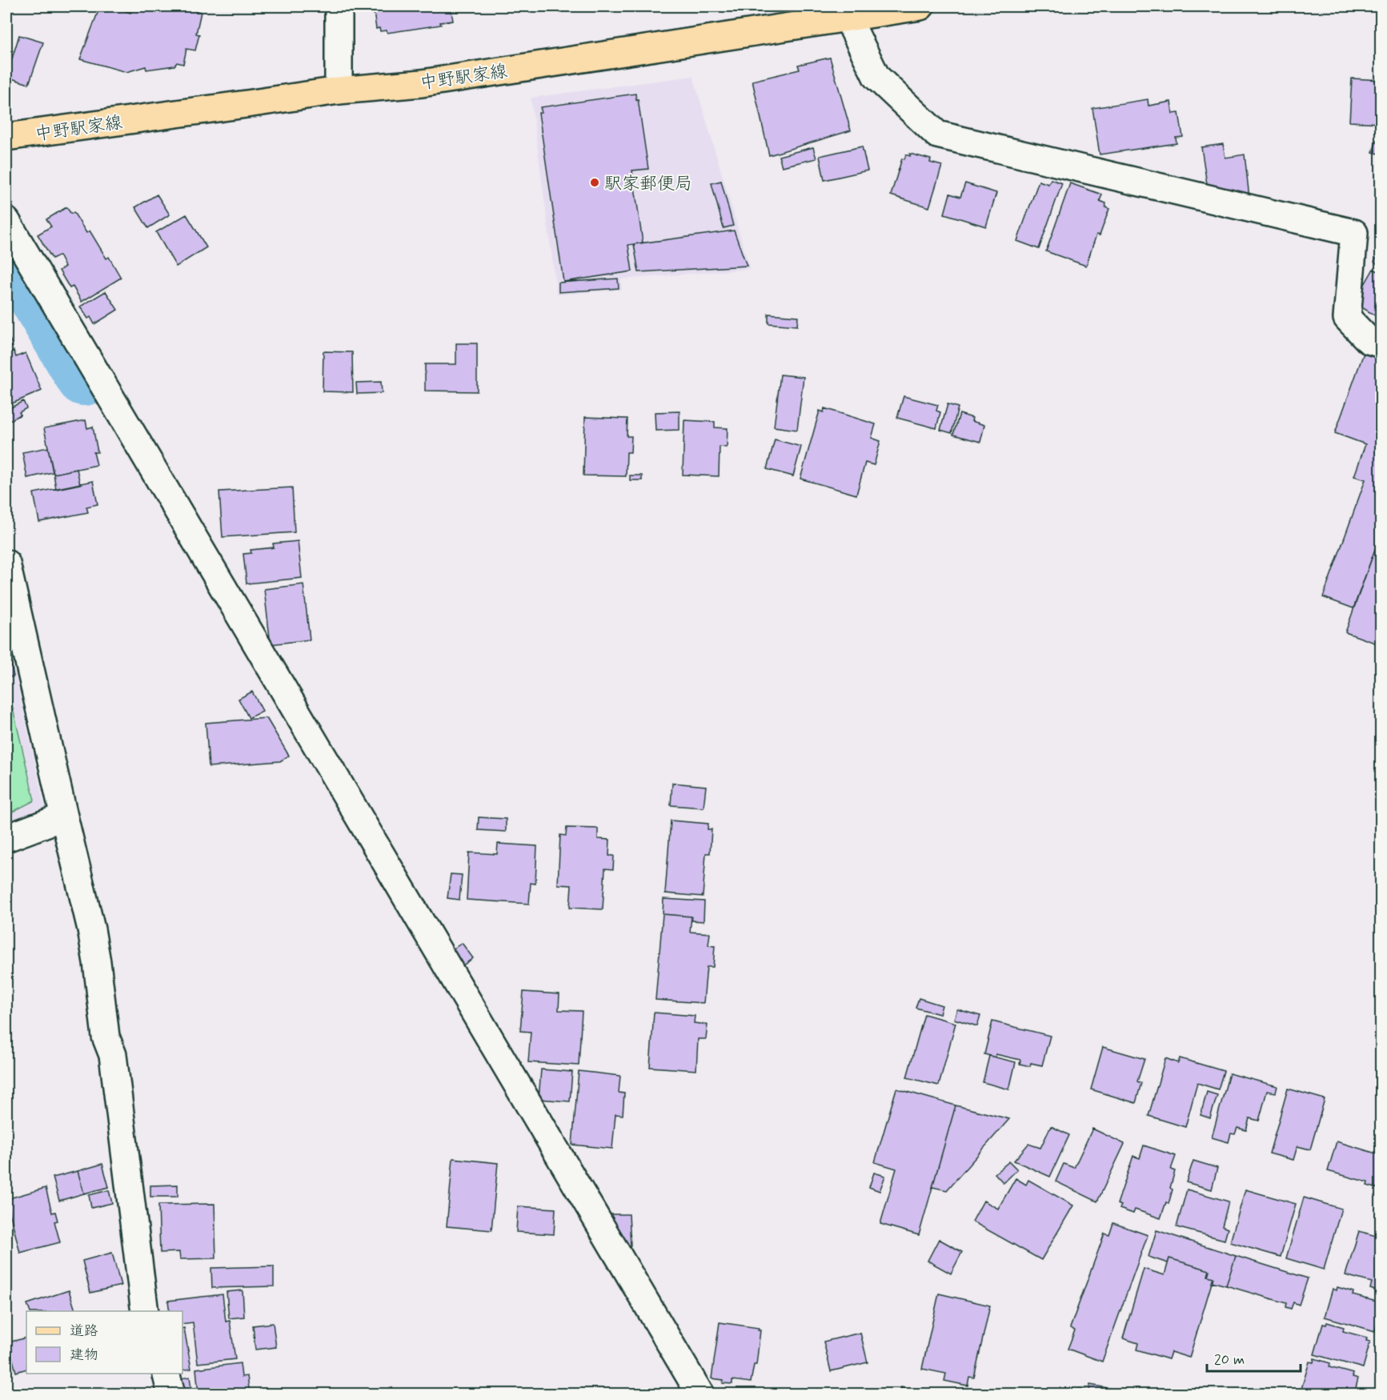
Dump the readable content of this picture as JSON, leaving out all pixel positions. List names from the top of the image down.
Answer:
{
  "streets": {
    "main road": ["中野駅家線"]
  },
  "places": ["駅家郵便局"],
  "legend": ["道路", "建物"],
  "scale_bar": "20 m"
}
